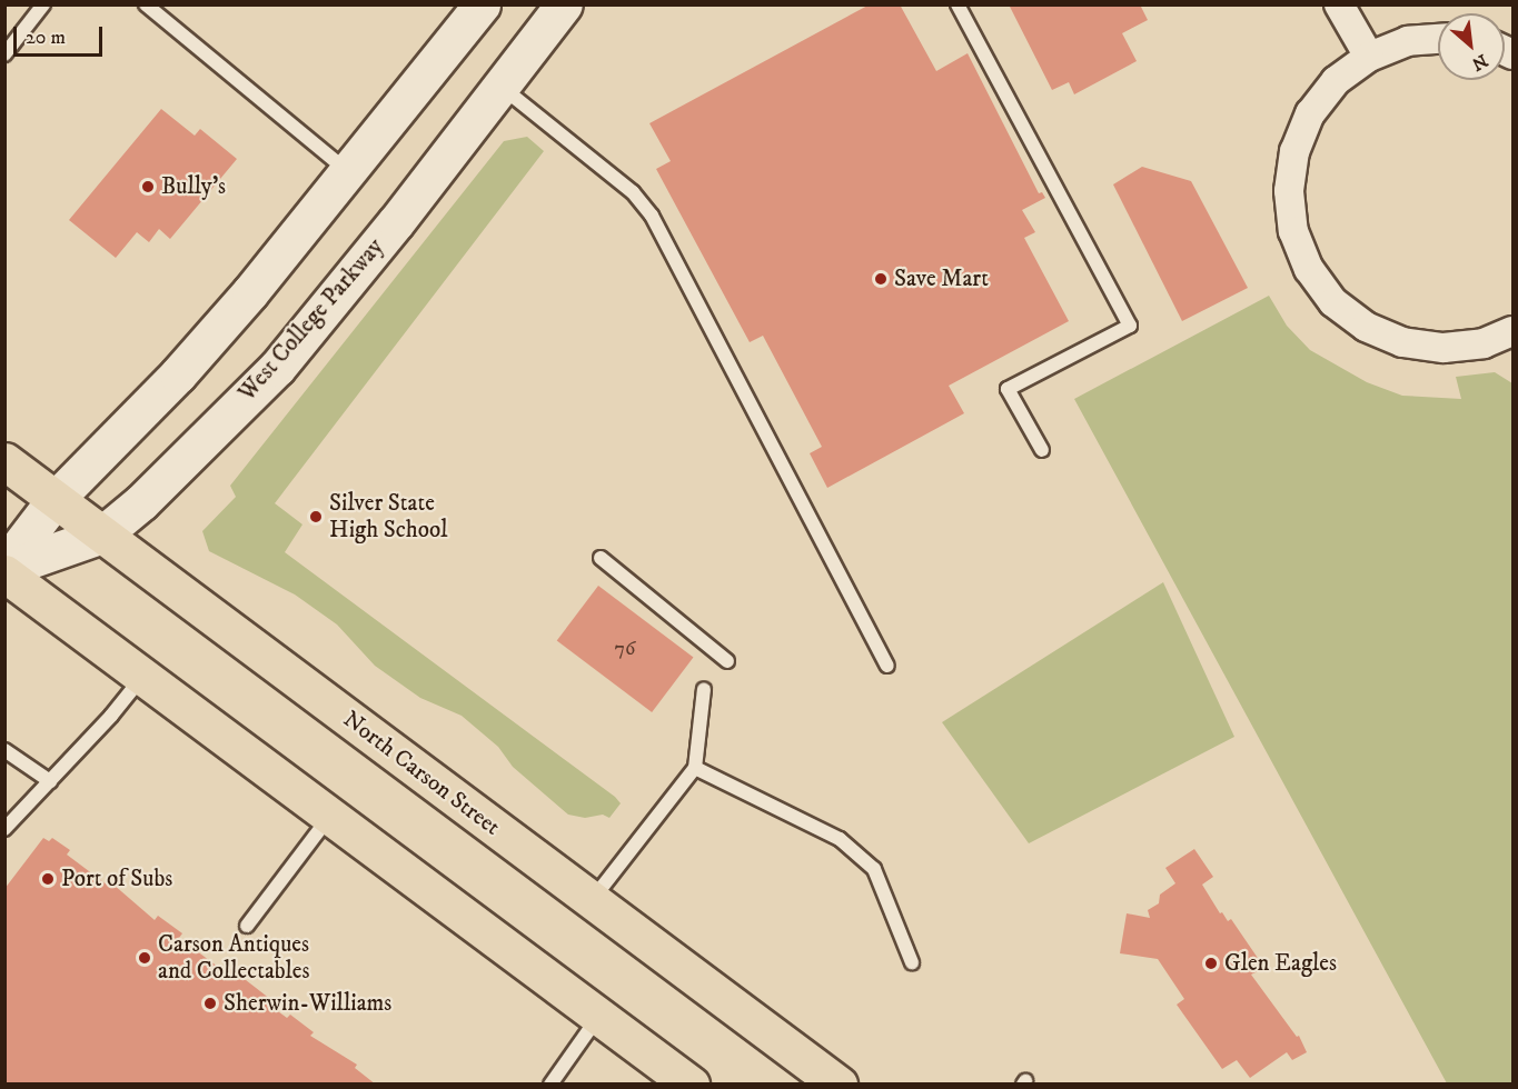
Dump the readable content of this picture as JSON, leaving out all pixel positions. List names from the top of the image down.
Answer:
{
  "streets": {
    "main road": ["North Carson Street"],
    "street": ["West College Parkway"]
  },
  "crossings": [
    ["West College Parkway", "North Carson Street"]
  ],
  "places": [
    "Bully's",
    "Save Mart",
    "Silver State High School",
    "Port of Subs",
    "Carson Antiques and Collectables",
    "Glen Eagles",
    "Sherwin-Williams"
  ],
  "house_numbers": ["76"],
  "scale_bar": "20 m",
  "north": "bottom right"
}
